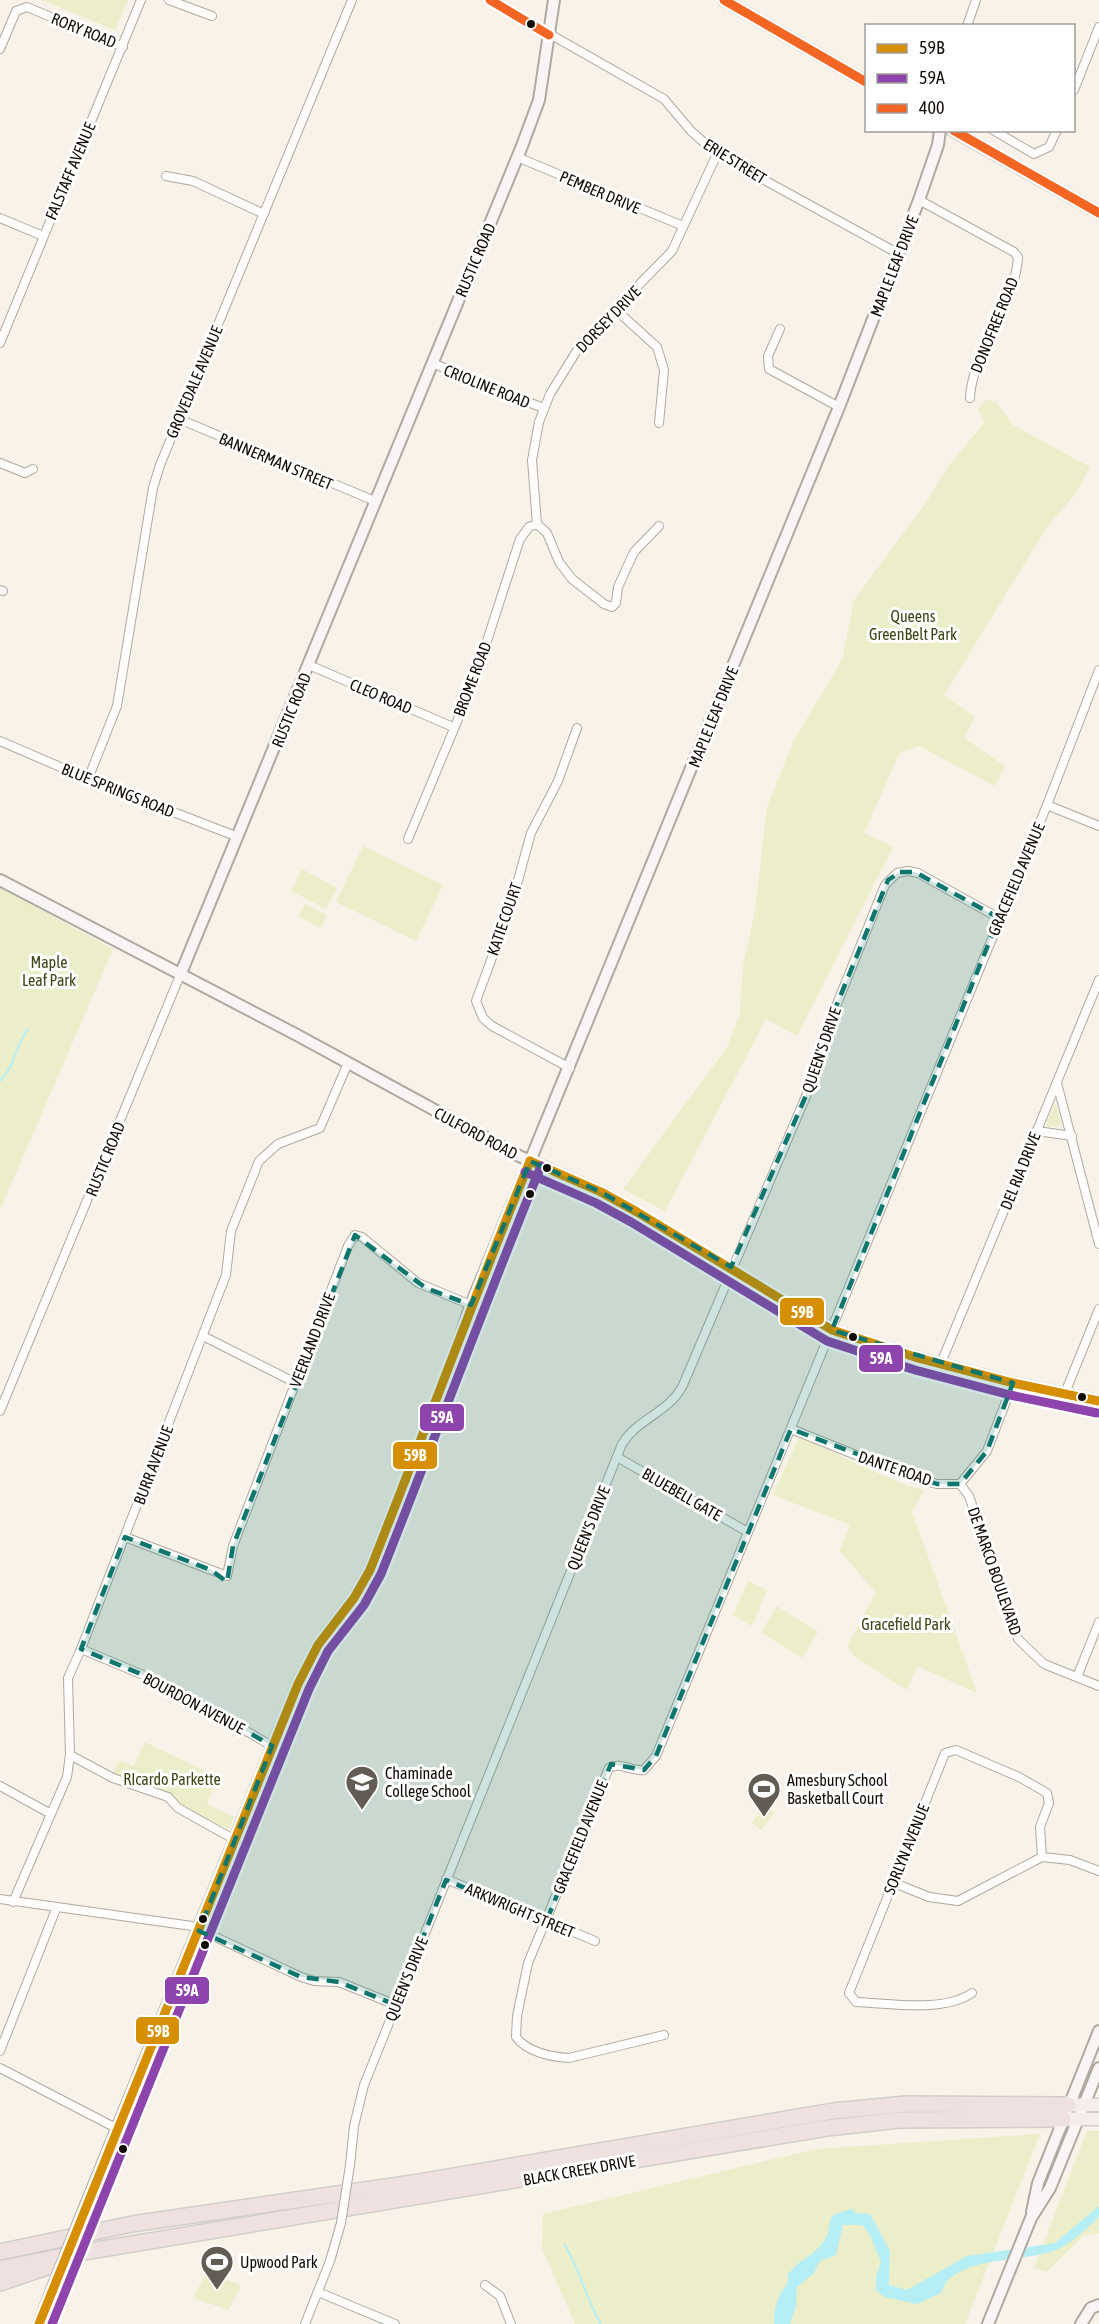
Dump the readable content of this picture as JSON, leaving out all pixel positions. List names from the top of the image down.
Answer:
{
  "streets": {
    "highway": ["BLACK CREEK DRIVE"],
    "street": [
      "RORY ROAD",
      "ERIE STREET",
      "FALSTAFF AVENUE",
      "PEMBER DRIVE",
      "RUSTIC ROAD",
      "MAPLE LEAF DRIVE",
      "DORSEY DRIVE",
      "DONOFREE ROAD",
      "GROVEDALE AVENUE",
      "CRIOLINE ROAD",
      "BANNERMAN STREET",
      "BROME ROAD",
      "CLEO ROAD",
      "BLUE SPRINGS ROAD",
      "GRACEFIELD AVENUE",
      "KATIE COURT",
      "QUEEN'S DRIVE",
      "CULFORD ROAD",
      "DEL RIA DRIVE",
      "VEERLAND DRIVE",
      "BURR AVENUE",
      "DANTE ROAD",
      "BLUEBELL GATE",
      "DE MARCO BOULEVARD",
      "BOURDON AVENUE",
      "SORLYN AVENUE",
      "ARKWRIGHT STREET"
    ]
  },
  "crossings": [
    ["RORY ROAD", "FALSTAFF AVENUE"],
    ["ERIE STREET", "RUSTIC ROAD"],
    ["ERIE STREET", "MAPLE LEAF DRIVE"],
    ["ERIE STREET", "DORSEY DRIVE"],
    ["PEMBER DRIVE", "RUSTIC ROAD"],
    ["PEMBER DRIVE", "DORSEY DRIVE"],
    ["RUSTIC ROAD", "CRIOLINE ROAD"],
    ["RUSTIC ROAD", "BANNERMAN STREET"],
    ["RUSTIC ROAD", "CLEO ROAD"],
    ["RUSTIC ROAD", "BLUE SPRINGS ROAD"],
    ["RUSTIC ROAD", "CULFORD ROAD"],
    ["MAPLE LEAF DRIVE", "DONOFREE ROAD"],
    ["MAPLE LEAF DRIVE", "KATIE COURT"],
    ["MAPLE LEAF DRIVE", "CULFORD ROAD"],
    ["MAPLE LEAF DRIVE", "VEERLAND DRIVE"],
    ["MAPLE LEAF DRIVE", "BOURDON AVENUE"],
    ["DORSEY DRIVE", "CRIOLINE ROAD"],
    ["DORSEY DRIVE", "BROME ROAD"],
    ["GROVEDALE AVENUE", "BANNERMAN STREET"],
    ["GROVEDALE AVENUE", "BLUE SPRINGS ROAD"],
    ["BROME ROAD", "CLEO ROAD"],
    ["GRACEFIELD AVENUE", "QUEEN'S DRIVE"],
    ["GRACEFIELD AVENUE", "CULFORD ROAD"],
    ["GRACEFIELD AVENUE", "DANTE ROAD"],
    ["GRACEFIELD AVENUE", "BLUEBELL GATE"],
    ["GRACEFIELD AVENUE", "ARKWRIGHT STREET"],
    ["QUEEN'S DRIVE", "CULFORD ROAD"],
    ["QUEEN'S DRIVE", "BLUEBELL GATE"],
    ["QUEEN'S DRIVE", "ARKWRIGHT STREET"],
    ["CULFORD ROAD", "DEL RIA DRIVE"],
    ["CULFORD ROAD", "BURR AVENUE"],
    ["VEERLAND DRIVE", "BURR AVENUE"],
    ["BURR AVENUE", "BOURDON AVENUE"],
    ["DANTE ROAD", "DE MARCO BOULEVARD"]
  ],
  "parks": [
    "Queens GreenBelt Park",
    "Maple Leaf Park",
    "Gracefield Park",
    "RIcardo Parkette"
  ],
  "places": {
    "school or university": ["Chaminade College School"],
    "sports": ["Amesbury School Basketball Court", "Upwood Park"]
  },
  "lines": ["transit line 400", "transit line 59B", "transit line 59A"],
  "legend": ["59B", "59A", "400"]
}
